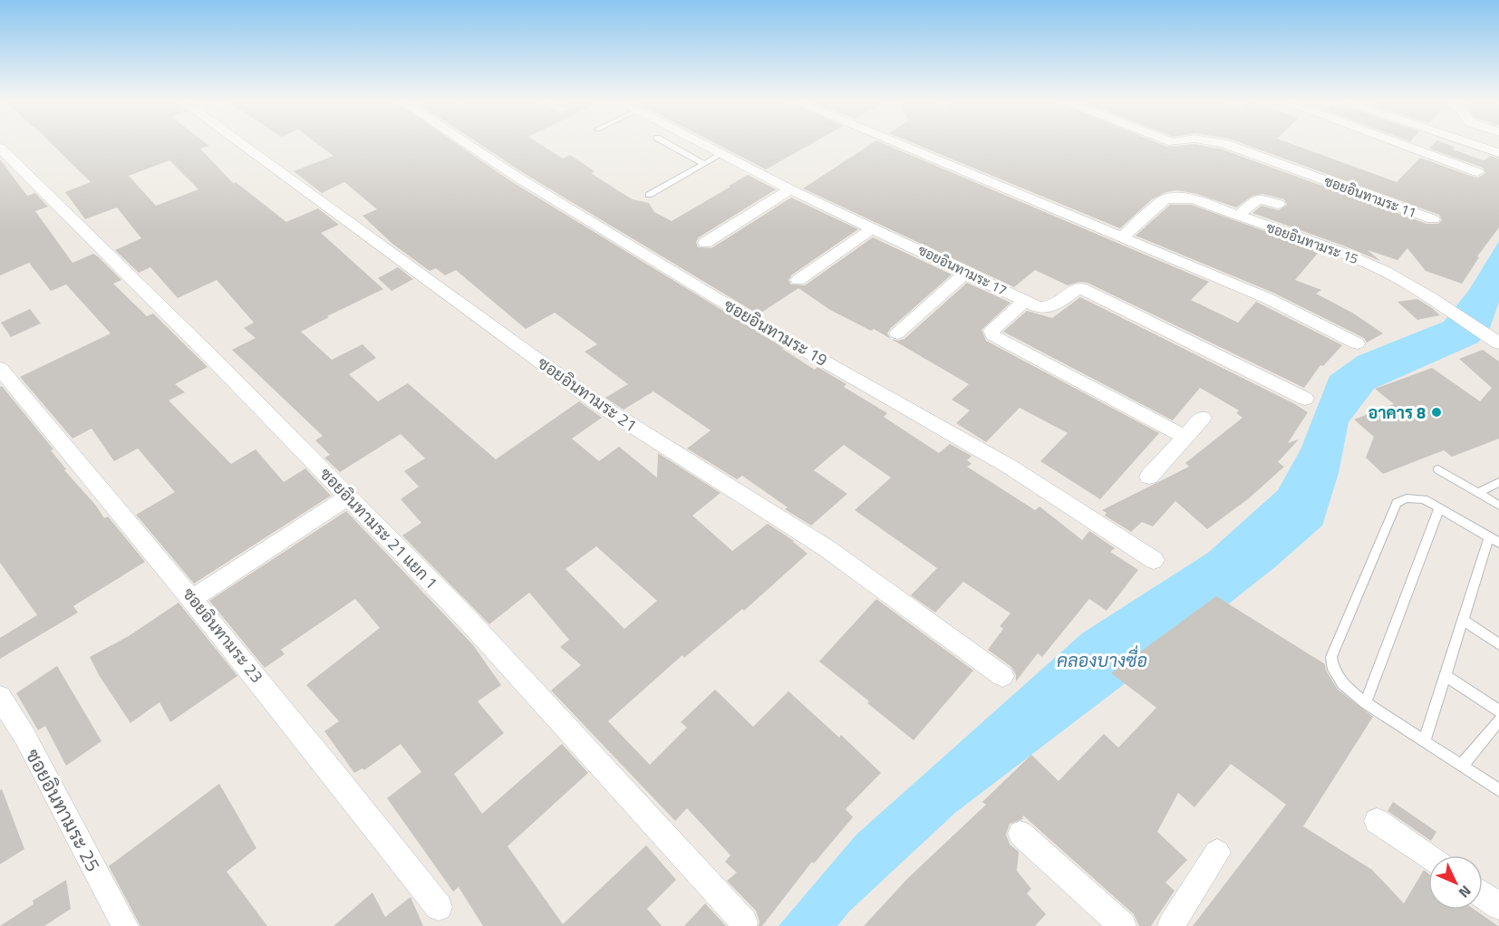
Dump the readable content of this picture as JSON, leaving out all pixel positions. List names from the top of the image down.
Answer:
{
  "streets": {
    "street": [
      "ซอยอินทามระ 11",
      "ซอยอินทามระ 15",
      "ซอยอินทามระ 17",
      "ซอยอินทามระ 19",
      "ซอยอินทามระ 21",
      "ซอยอินทามระ 21 แยก 1",
      "ซอยอินทามระ 23",
      "ซอยอินทามระ 25"
    ]
  },
  "water": ["คลองบางซื่อ"],
  "places": ["อาคาร 8"],
  "north": "bottom right"
}
